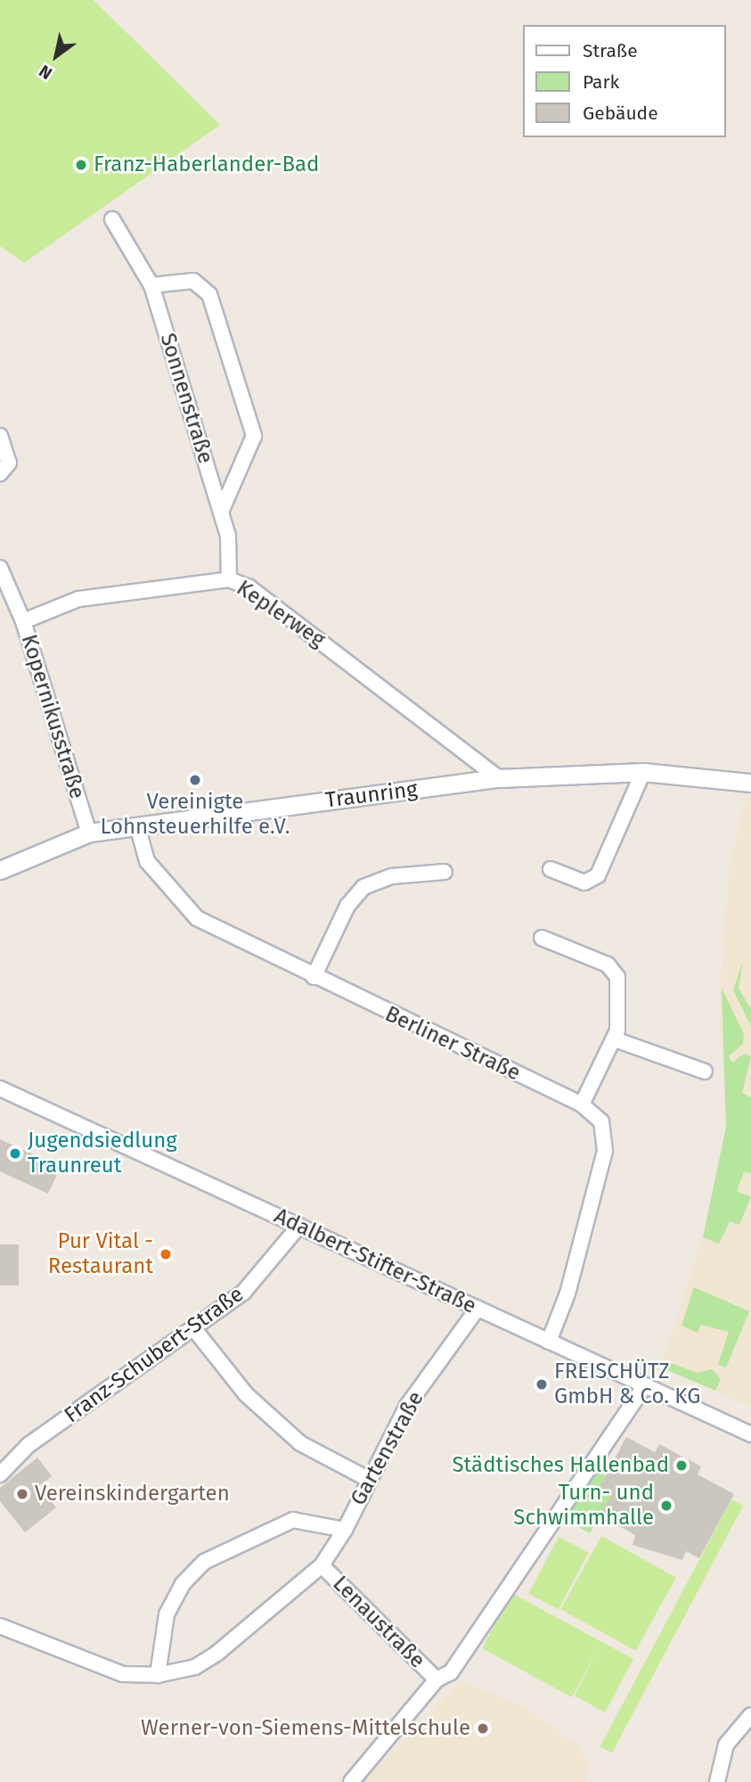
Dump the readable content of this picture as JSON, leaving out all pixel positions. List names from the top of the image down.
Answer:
{
  "streets": {
    "street": [
      "Sonnenstraße",
      "Keplerweg",
      "Kopernikusstraße",
      "Traunring",
      "Berliner Straße",
      "Adalbert-Stifter-Straße",
      "Franz-Schubert-Straße",
      "Gartenstraße",
      "Lenaustraße"
    ]
  },
  "crossings": [
    ["Sonnenstraße", "Keplerweg"],
    ["Keplerweg", "Kopernikusstraße"],
    ["Keplerweg", "Traunring"],
    ["Kopernikusstraße", "Traunring"],
    ["Traunring", "Berliner Straße"],
    ["Berliner Straße", "Adalbert-Stifter-Straße"],
    ["Adalbert-Stifter-Straße", "Franz-Schubert-Straße"],
    ["Adalbert-Stifter-Straße", "Gartenstraße"],
    ["Gartenstraße", "Lenaustraße"]
  ],
  "places": [
    "Franz-Haberlander-Bad",
    "Vereinigte Lohnsteuerhilfe e.V.",
    "Jugendsiedlung Traunreut",
    "Pur Vital - Restaurant",
    "FREISCHÜTZ GmbH & Co. KG",
    "Städtisches Hallenbad",
    "Vereinskindergarten",
    "Turn- und Schwimmhalle",
    "Werner-von-Siemens-Mittelschule"
  ],
  "legend": ["Straße", "Park", "Gebäude"],
  "north": "bottom left"
}
